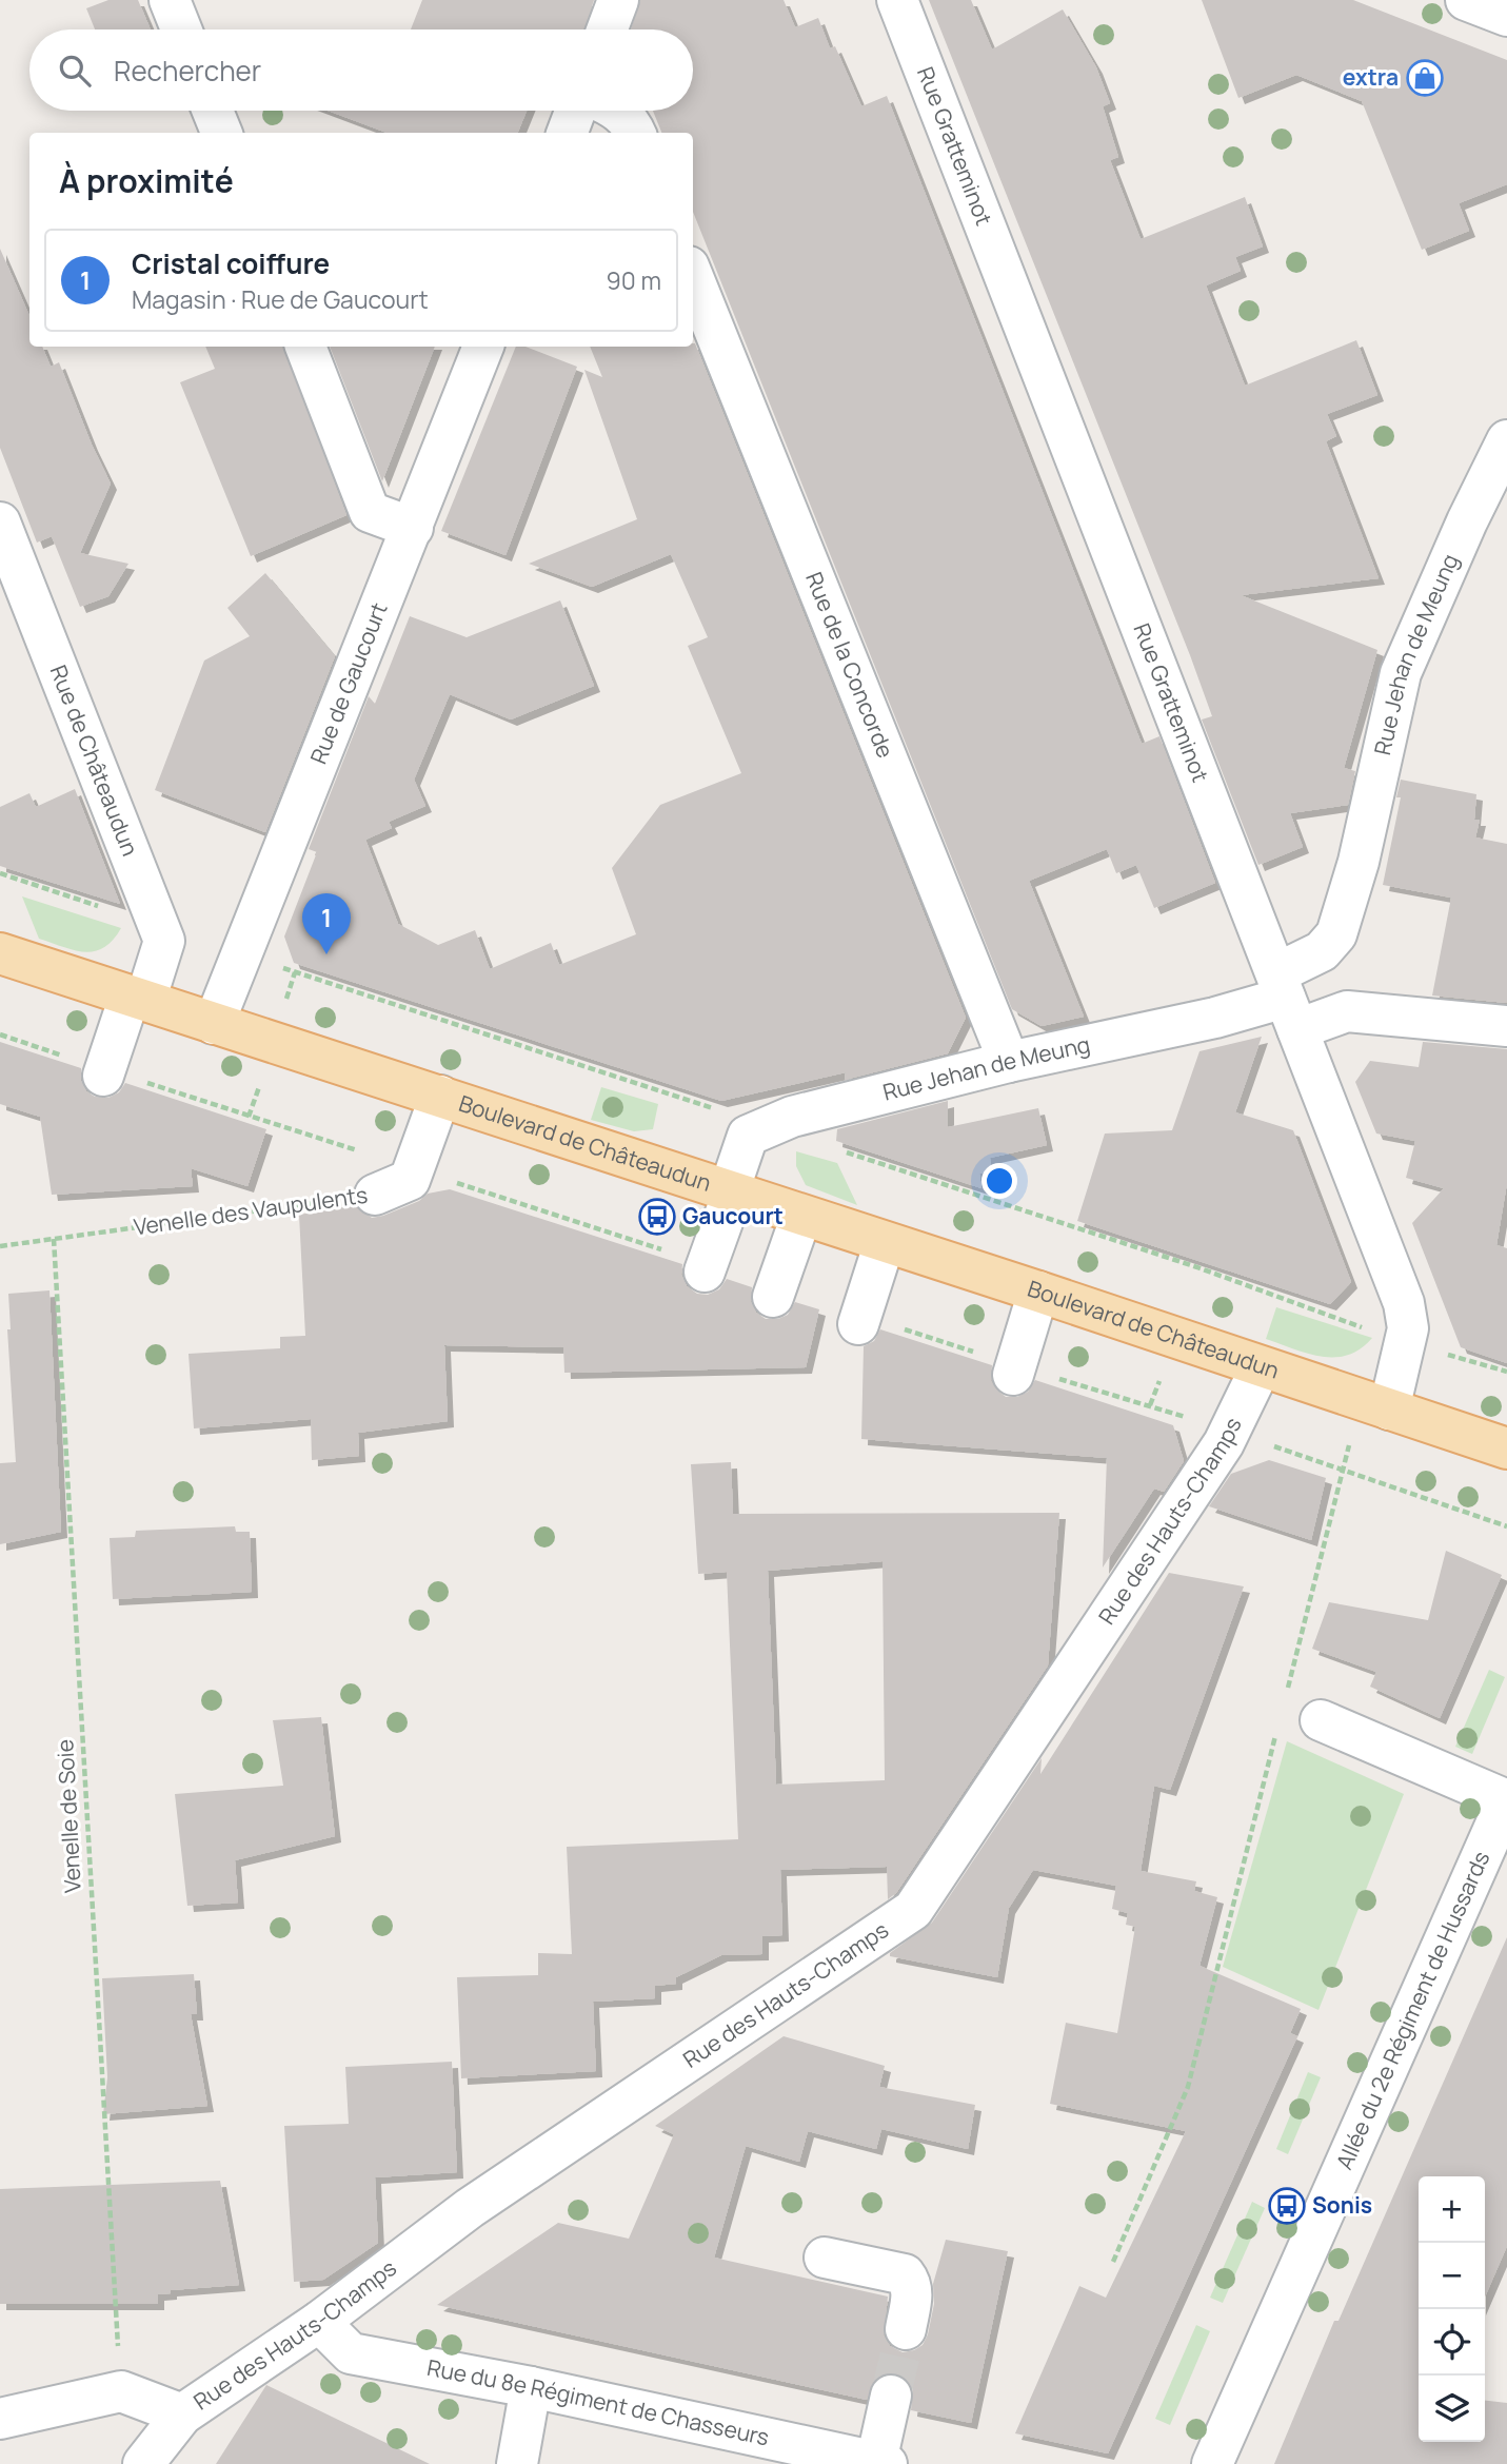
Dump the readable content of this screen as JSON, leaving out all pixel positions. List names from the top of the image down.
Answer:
{
  "streets": {
    "main road": ["Boulevard de Châteaudun"],
    "street": [
      "Rue Gratteminot",
      "Rue Jehan de Meung",
      "Rue de la Concorde",
      "Rue de Gaucourt",
      "Rue de Châteaudun",
      "Venelle des Vaupulents",
      "Rue des Hauts-Champs",
      "Allée du 2e Régiment de Hussards",
      "Rue du 8e Régiment de Chasseurs"
    ],
    "path": ["Venelle de Soie"]
  },
  "crossings": [
    ["Rue Gratteminot", "Rue Jehan de Meung"],
    ["Rue Gratteminot", "Boulevard de Châteaudun"],
    ["Rue Jehan de Meung", "Rue de la Concorde"],
    ["Rue Jehan de Meung", "Boulevard de Châteaudun"],
    ["Rue de Gaucourt", "Boulevard de Châteaudun"],
    ["Rue de Châteaudun", "Boulevard de Châteaudun"],
    ["Boulevard de Châteaudun", "Rue des Hauts-Champs"],
    ["Venelle des Vaupulents", "Venelle de Soie"],
    ["Rue des Hauts-Champs", "Rue du 8e Régiment de Chasseurs"]
  ],
  "places": {
    "shop": ["extra"],
    "bus stop": ["Gaucourt", "Sonis"]
  },
  "page": {
    "search": "Rechercher",
    "heading": "À proximité",
    "list": [
      {
        "mark": "1",
        "name": "Cristal coiffure",
        "note": "Magasin · Rue de Gaucourt",
        "value": "90 m"
      }
    ],
    "pins": "1",
    "map_buttons": ["+", "−"]
  }
}
